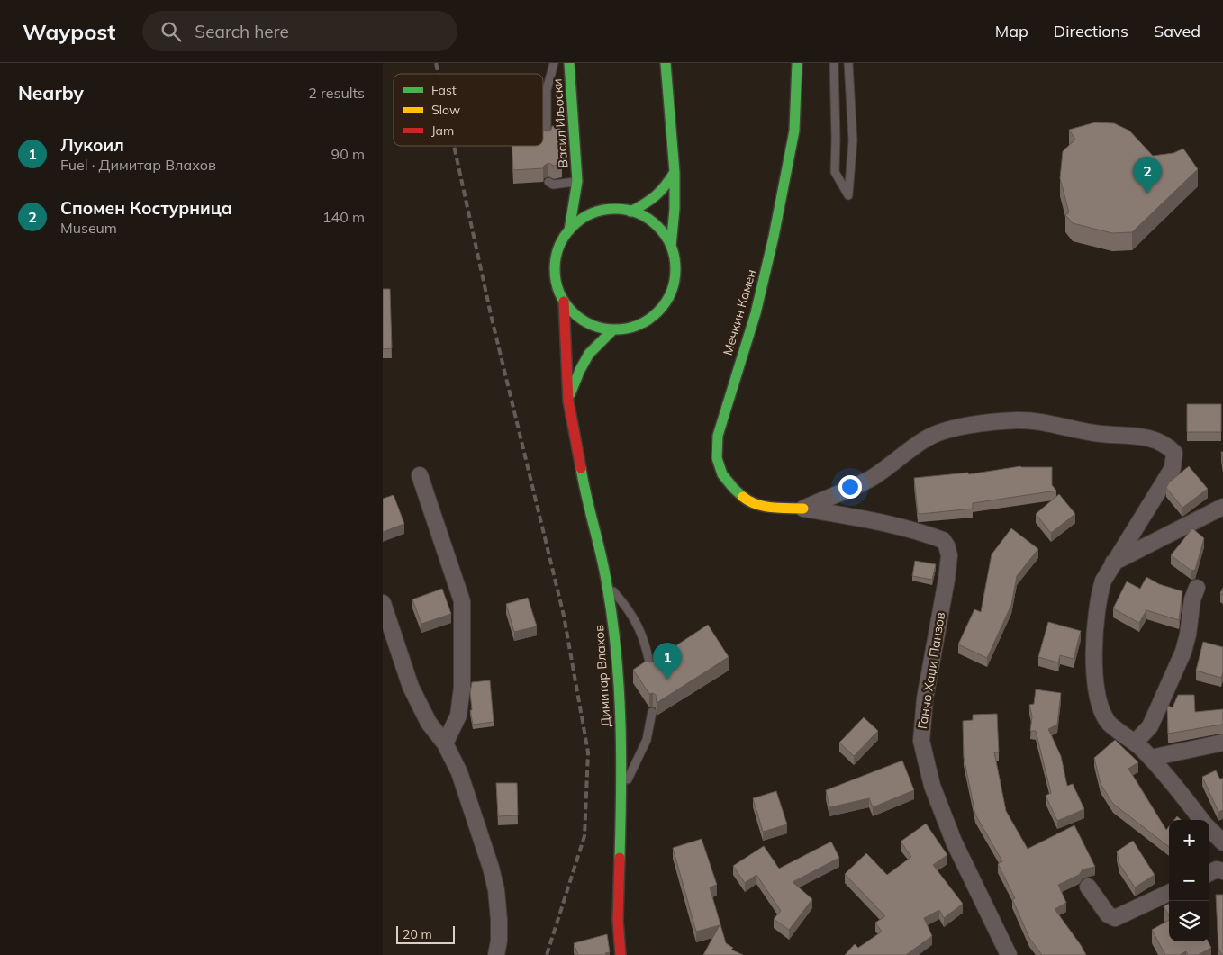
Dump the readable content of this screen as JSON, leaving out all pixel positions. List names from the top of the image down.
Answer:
{
  "streets": {
    "main road": ["Васил Иљоски", "Мечкин Камен", "Димитар Влахов"],
    "street": ["Ганчо Хаџи Панзов"]
  },
  "crossings": [
    ["Васил Иљоски", "Димитар Влахов"],
    ["Мечкин Камен", "Ганчо Хаџи Панзов"]
  ],
  "legend": ["Fast", "Slow", "Jam"],
  "scale_bar": "20 m",
  "page": {
    "header": "Waypost",
    "search": "Search here",
    "nav": ["Map", "Directions", "Saved"],
    "heading": ["Nearby", "2 results"],
    "list": [
      {
        "mark": "1",
        "name": "Лукоил",
        "note": "Fuel · Димитар Влахов",
        "value": "90 m"
      },
      {
        "mark": "2",
        "name": "Спомен Костурница",
        "note": "Museum",
        "value": "140 m"
      }
    ],
    "pins": ["2", "1"],
    "map_buttons": ["+", "−"],
    "scale": "20 m"
  }
}
